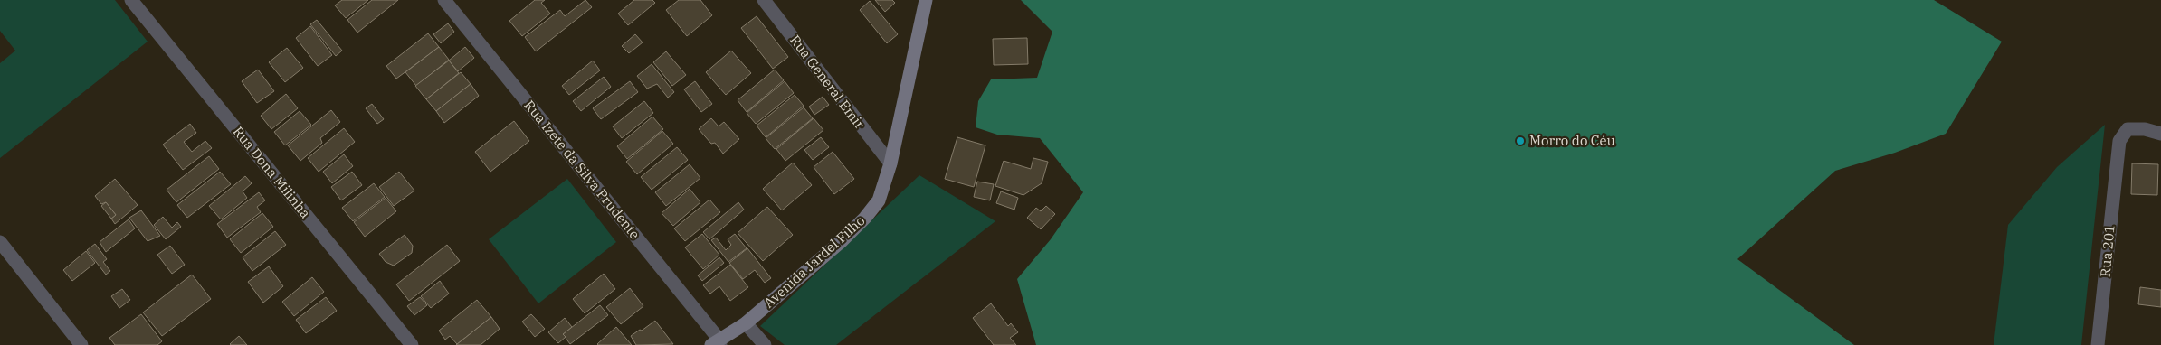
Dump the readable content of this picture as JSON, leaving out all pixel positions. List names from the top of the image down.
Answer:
{
  "streets": {
    "main road": ["Avenida Jardel Filho"],
    "street": [
      "Rua General Emir",
      "Rua Izete da Silva Prudente",
      "Rua Dona Milinha",
      "Rua 201"
    ]
  },
  "crossings": [
    ["Rua General Emir", "Avenida Jardel Filho"],
    ["Rua Izete da Silva Prudente", "Avenida Jardel Filho"]
  ],
  "places": ["Morro do Céu"]
}
